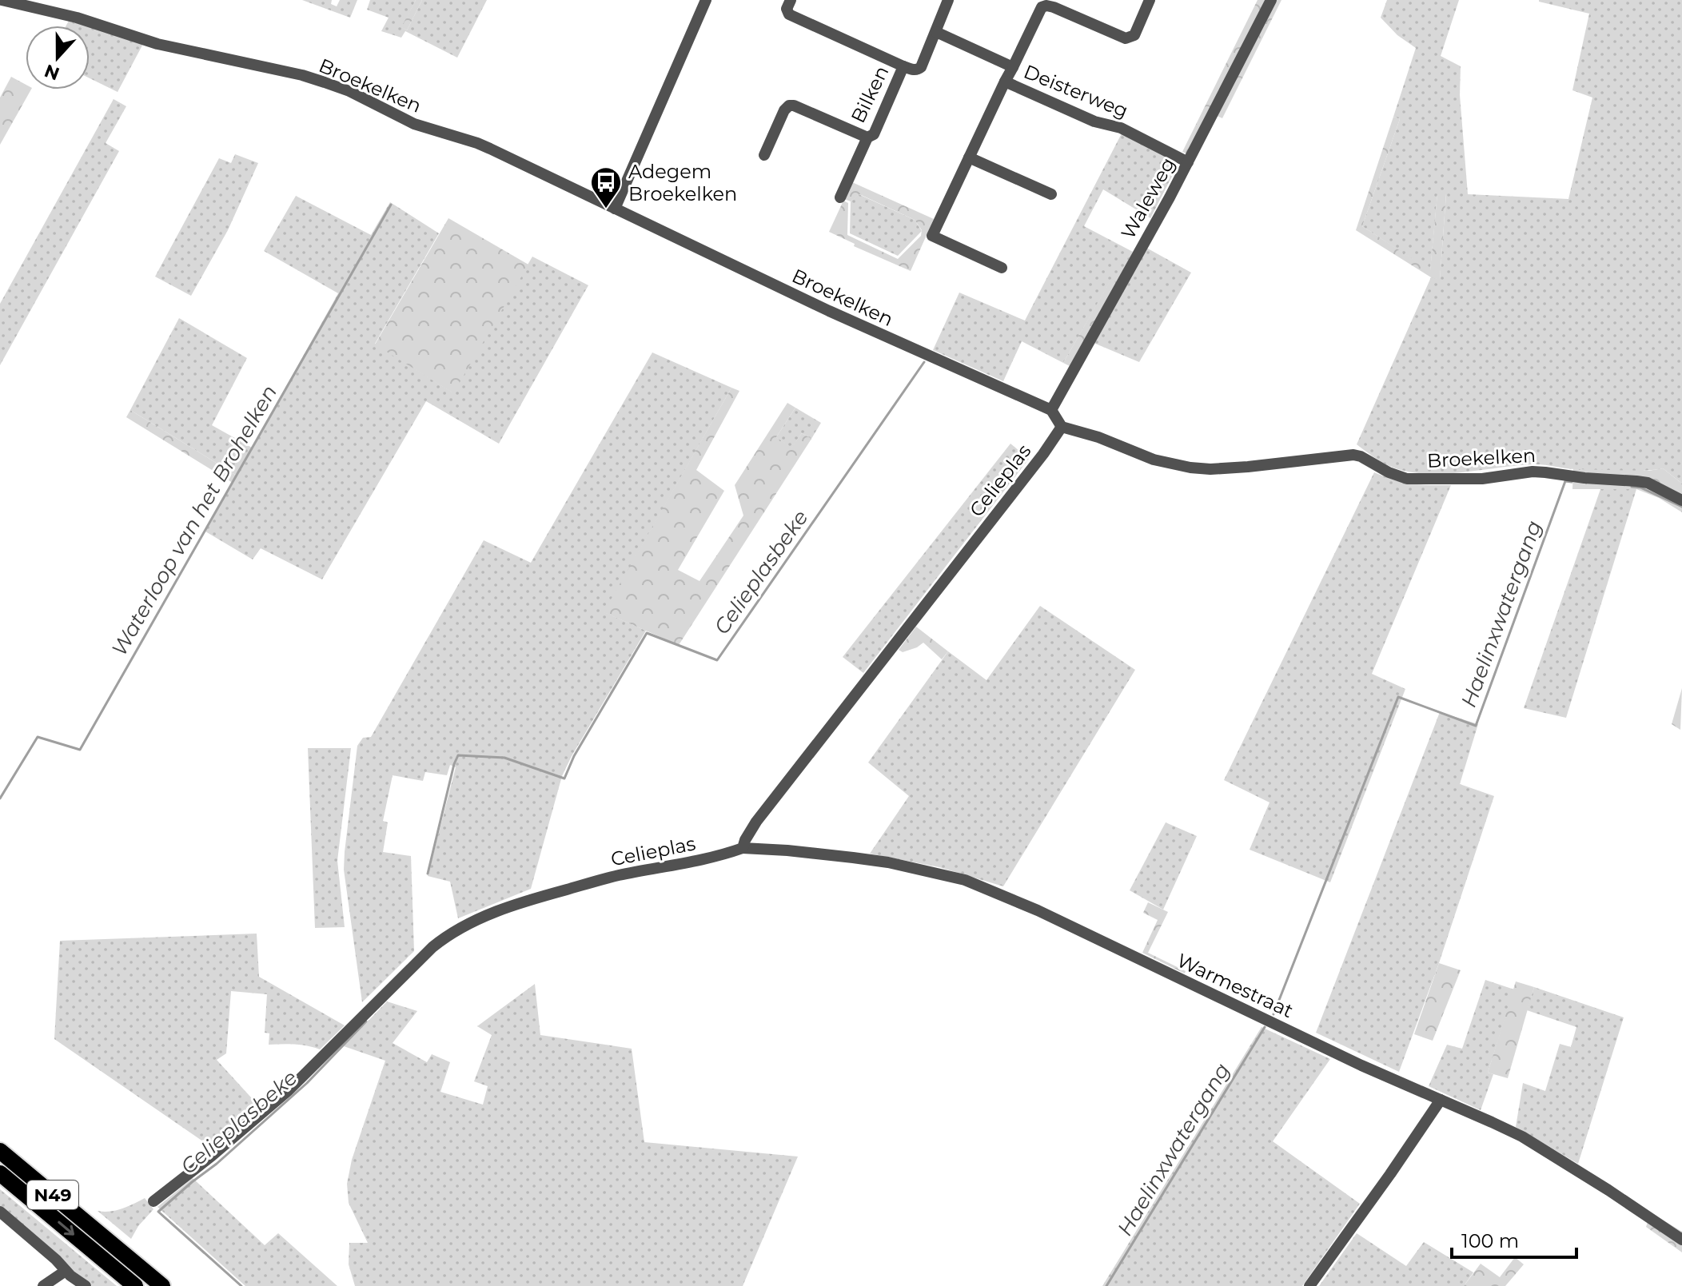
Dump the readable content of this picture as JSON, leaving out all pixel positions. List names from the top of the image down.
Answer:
{
  "streets": {
    "highway": ["N49"],
    "street": [
      "Broekelken",
      "Deisterweg",
      "Bilken",
      "Waleweg",
      "Celieplas",
      "Warmestraat"
    ]
  },
  "crossings": [
    ["Broekelken", "Waleweg"],
    ["Broekelken", "Celieplas"],
    ["Deisterweg", "Waleweg"],
    ["Celieplas", "Warmestraat"]
  ],
  "water": ["Waterloop van het Brohelken", "Celieplasbeke", "Haelinxwatergang"],
  "places": {
    "bus stop": ["Adegem Broekelken"]
  },
  "scale_bar": "100 m",
  "north": "bottom"
}
